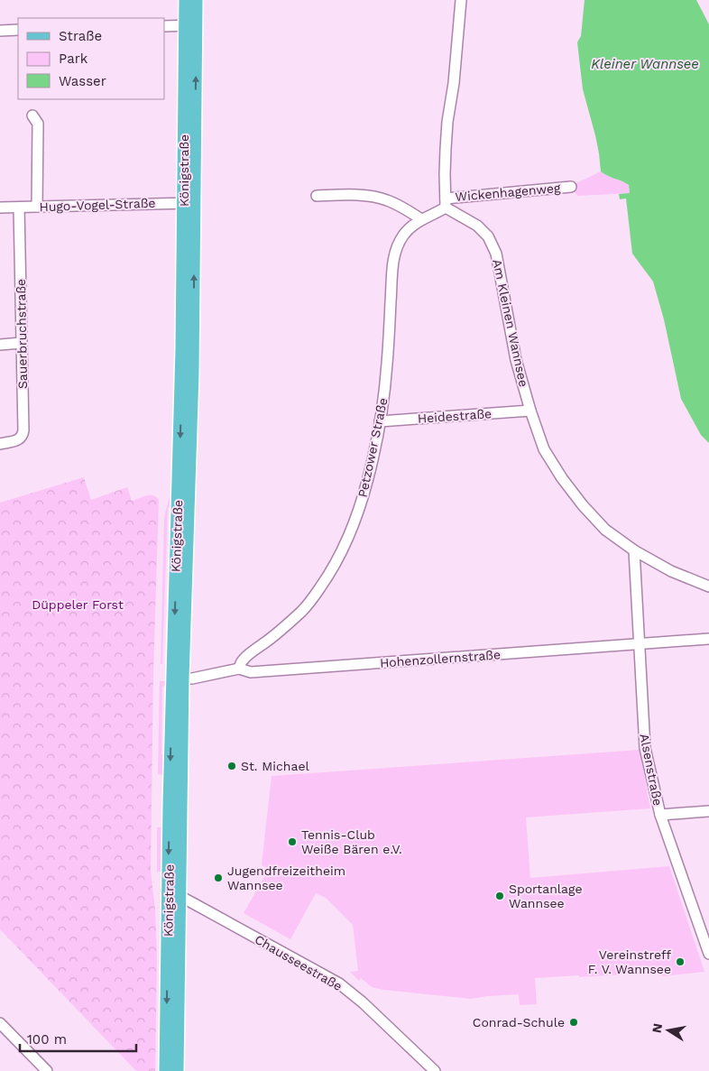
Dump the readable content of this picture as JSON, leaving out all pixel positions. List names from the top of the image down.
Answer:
{
  "streets": {
    "main road": ["Königstraße"],
    "street": [
      "Wickenhagenweg",
      "Hugo-Vogel-Straße",
      "Am Kleinen Wannsee",
      "Sauerbruchstraße",
      "Heidestraße",
      "Petzower Straße",
      "Hohenzollernstraße",
      "Alsenstraße",
      "Chausseestraße"
    ]
  },
  "crossings": [
    ["Königstraße", "Hugo-Vogel-Straße"],
    ["Königstraße", "Hohenzollernstraße"],
    ["Königstraße", "Chausseestraße"],
    ["Wickenhagenweg", "Am Kleinen Wannsee"],
    ["Wickenhagenweg", "Petzower Straße"],
    ["Hugo-Vogel-Straße", "Sauerbruchstraße"],
    ["Am Kleinen Wannsee", "Heidestraße"],
    ["Am Kleinen Wannsee", "Petzower Straße"],
    ["Am Kleinen Wannsee", "Alsenstraße"],
    ["Heidestraße", "Petzower Straße"],
    ["Petzower Straße", "Hohenzollernstraße"],
    ["Hohenzollernstraße", "Alsenstraße"]
  ],
  "water": ["Kleiner Wannsee"],
  "parks": ["Düppeler Forst"],
  "places": [
    "St. Michael",
    "Tennis-Club Weiße Bären e.V.",
    "Jugendfreizeitheim Wannsee",
    "Sportanlage Wannsee",
    "Vereinstreff F. V. Wannsee",
    "Conrad-Schule"
  ],
  "legend": ["Straße", "Park", "Wasser"],
  "scale_bar": "100 m",
  "north": "left"
}
